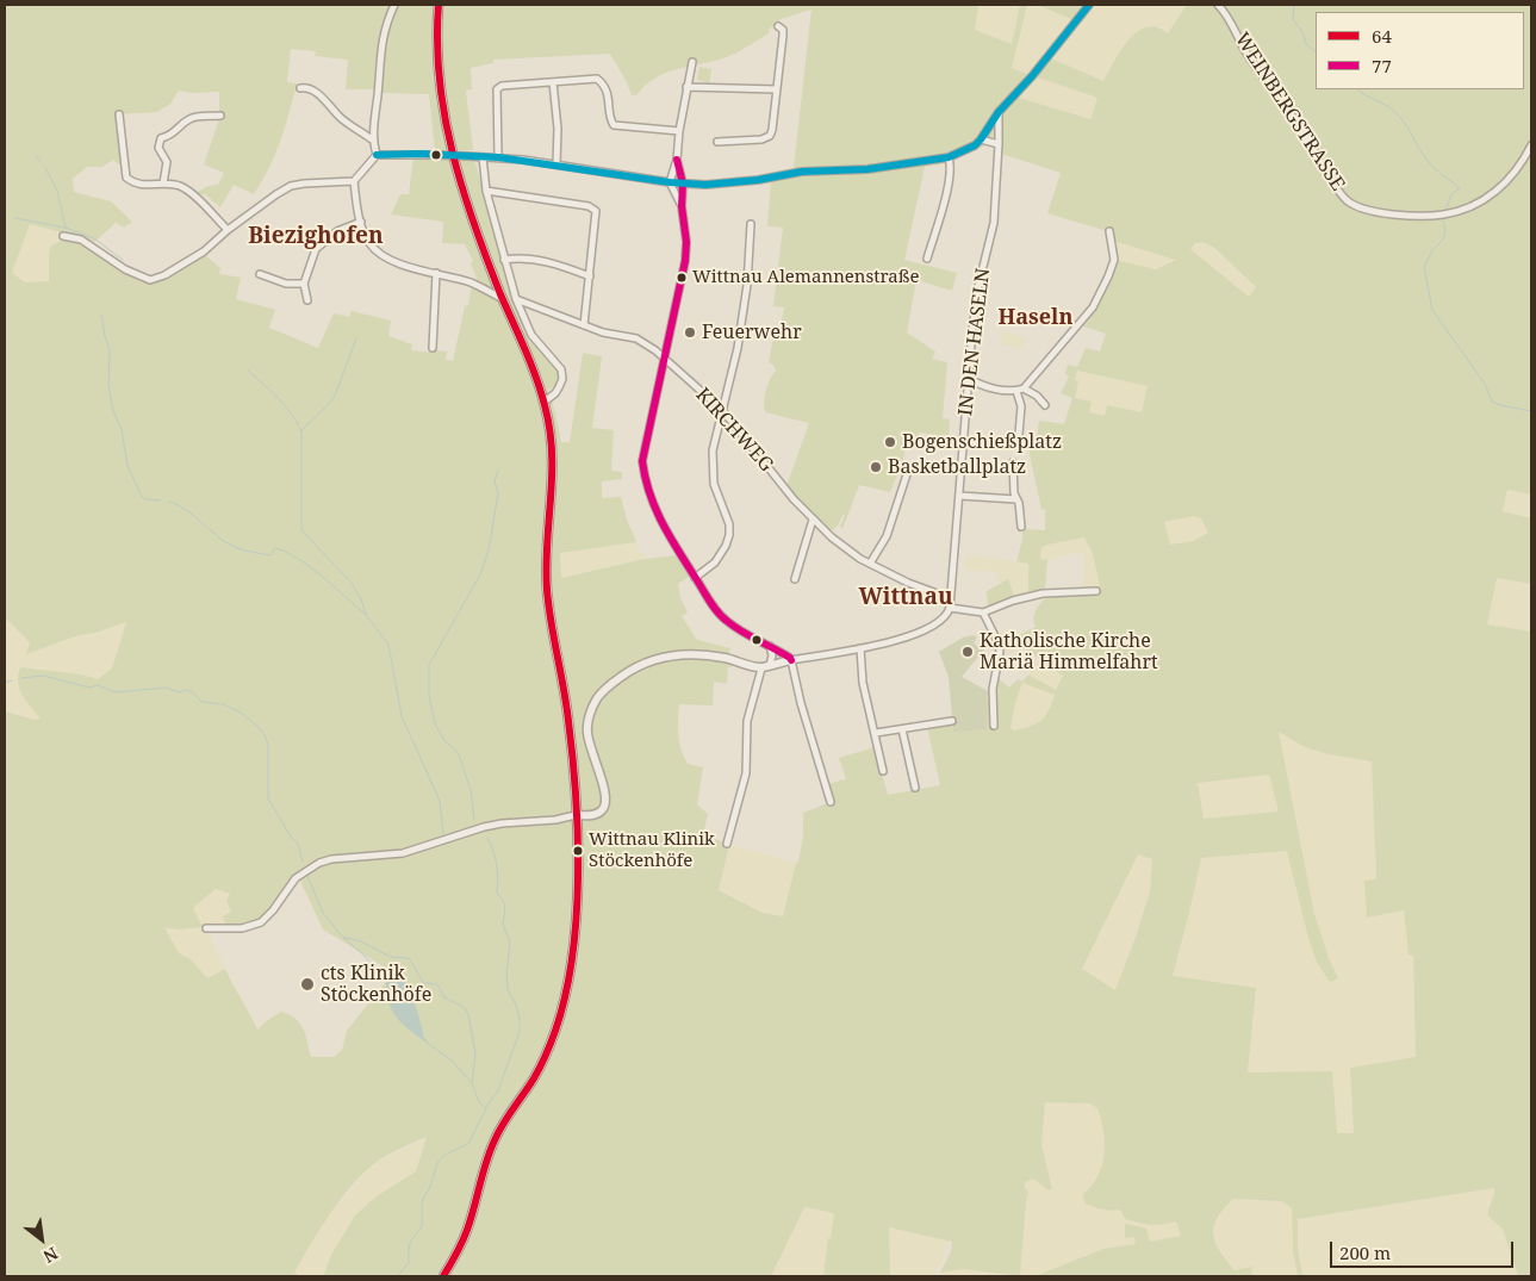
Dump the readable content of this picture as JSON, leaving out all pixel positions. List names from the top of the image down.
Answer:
{
  "streets": {
    "street": ["WEINBERGSTRASSE", "IN DEN HASELN", "KIRCHWEG"]
  },
  "crossings": [
    ["IN DEN HASELN", "KIRCHWEG"]
  ],
  "districts": ["Biezighofen", "Haseln", "Wittnau"],
  "places": [
    "Wittnau Alemannenstraße",
    "Feuerwehr",
    "Bogenschießplatz",
    "Basketballplatz",
    "Katholische Kirche Mariä Himmelfahrt",
    "Wittnau Klinik Stöckenhöfe",
    "cts Klinik Stöckenhöfe"
  ],
  "lines": ["transit line 64", "transit line 77"],
  "legend": ["64", "77"],
  "scale_bar": "200 m",
  "north": "bottom right"
}
